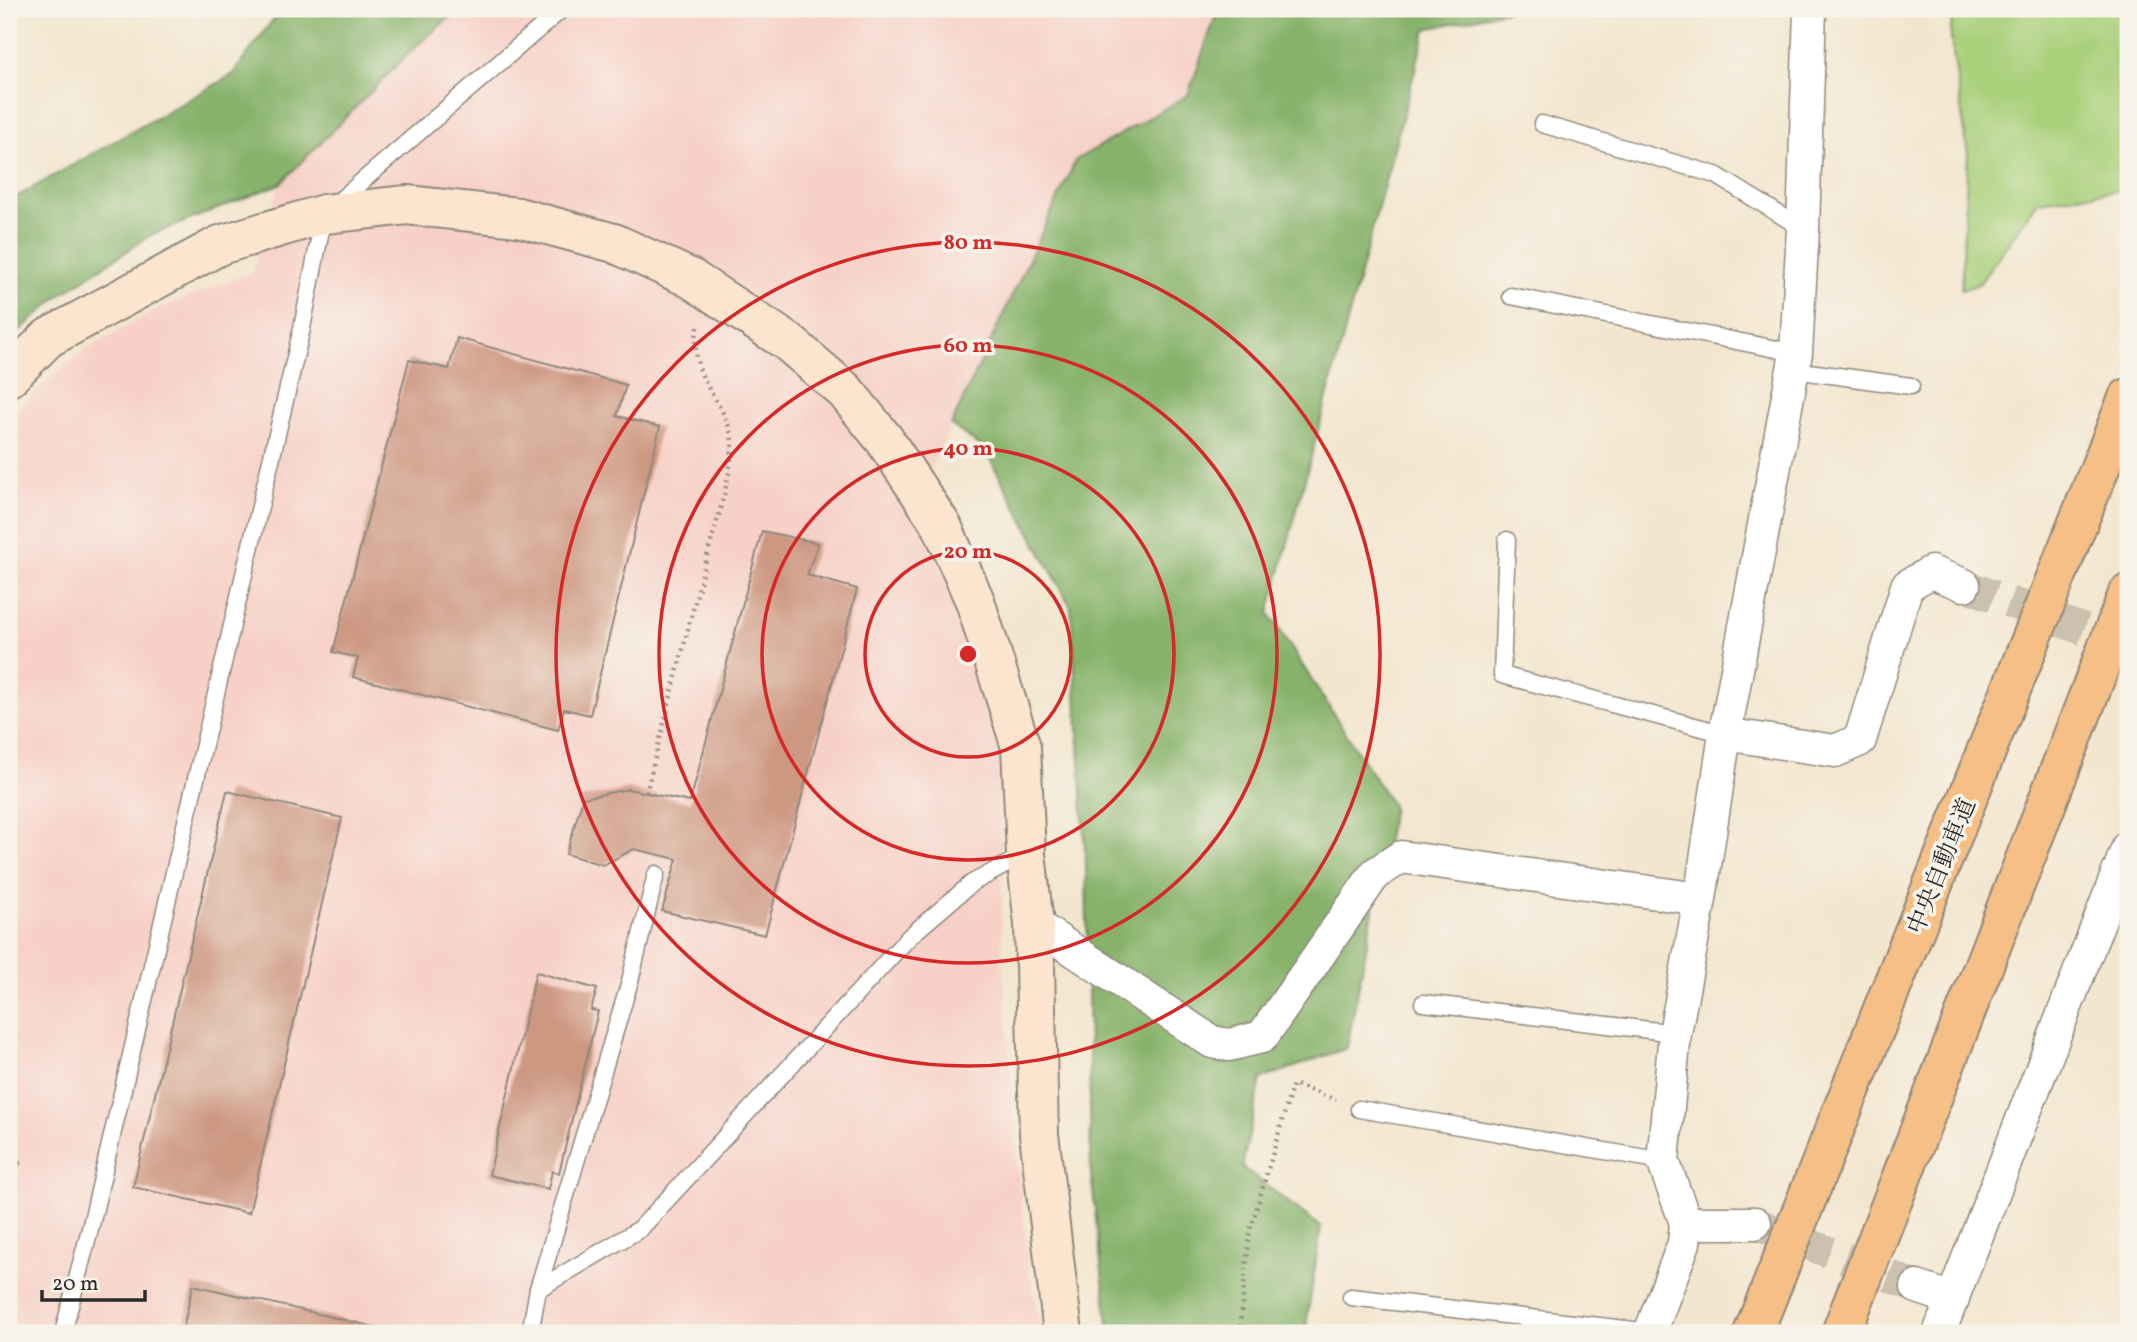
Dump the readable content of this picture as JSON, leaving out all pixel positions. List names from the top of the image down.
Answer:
{
  "streets": {
    "highway": ["中央自動車道"]
  },
  "scale_bar": "20 m",
  "rings": [
    "80 m",
    "60 m",
    "40 m",
    "20 m"
  ]
}
